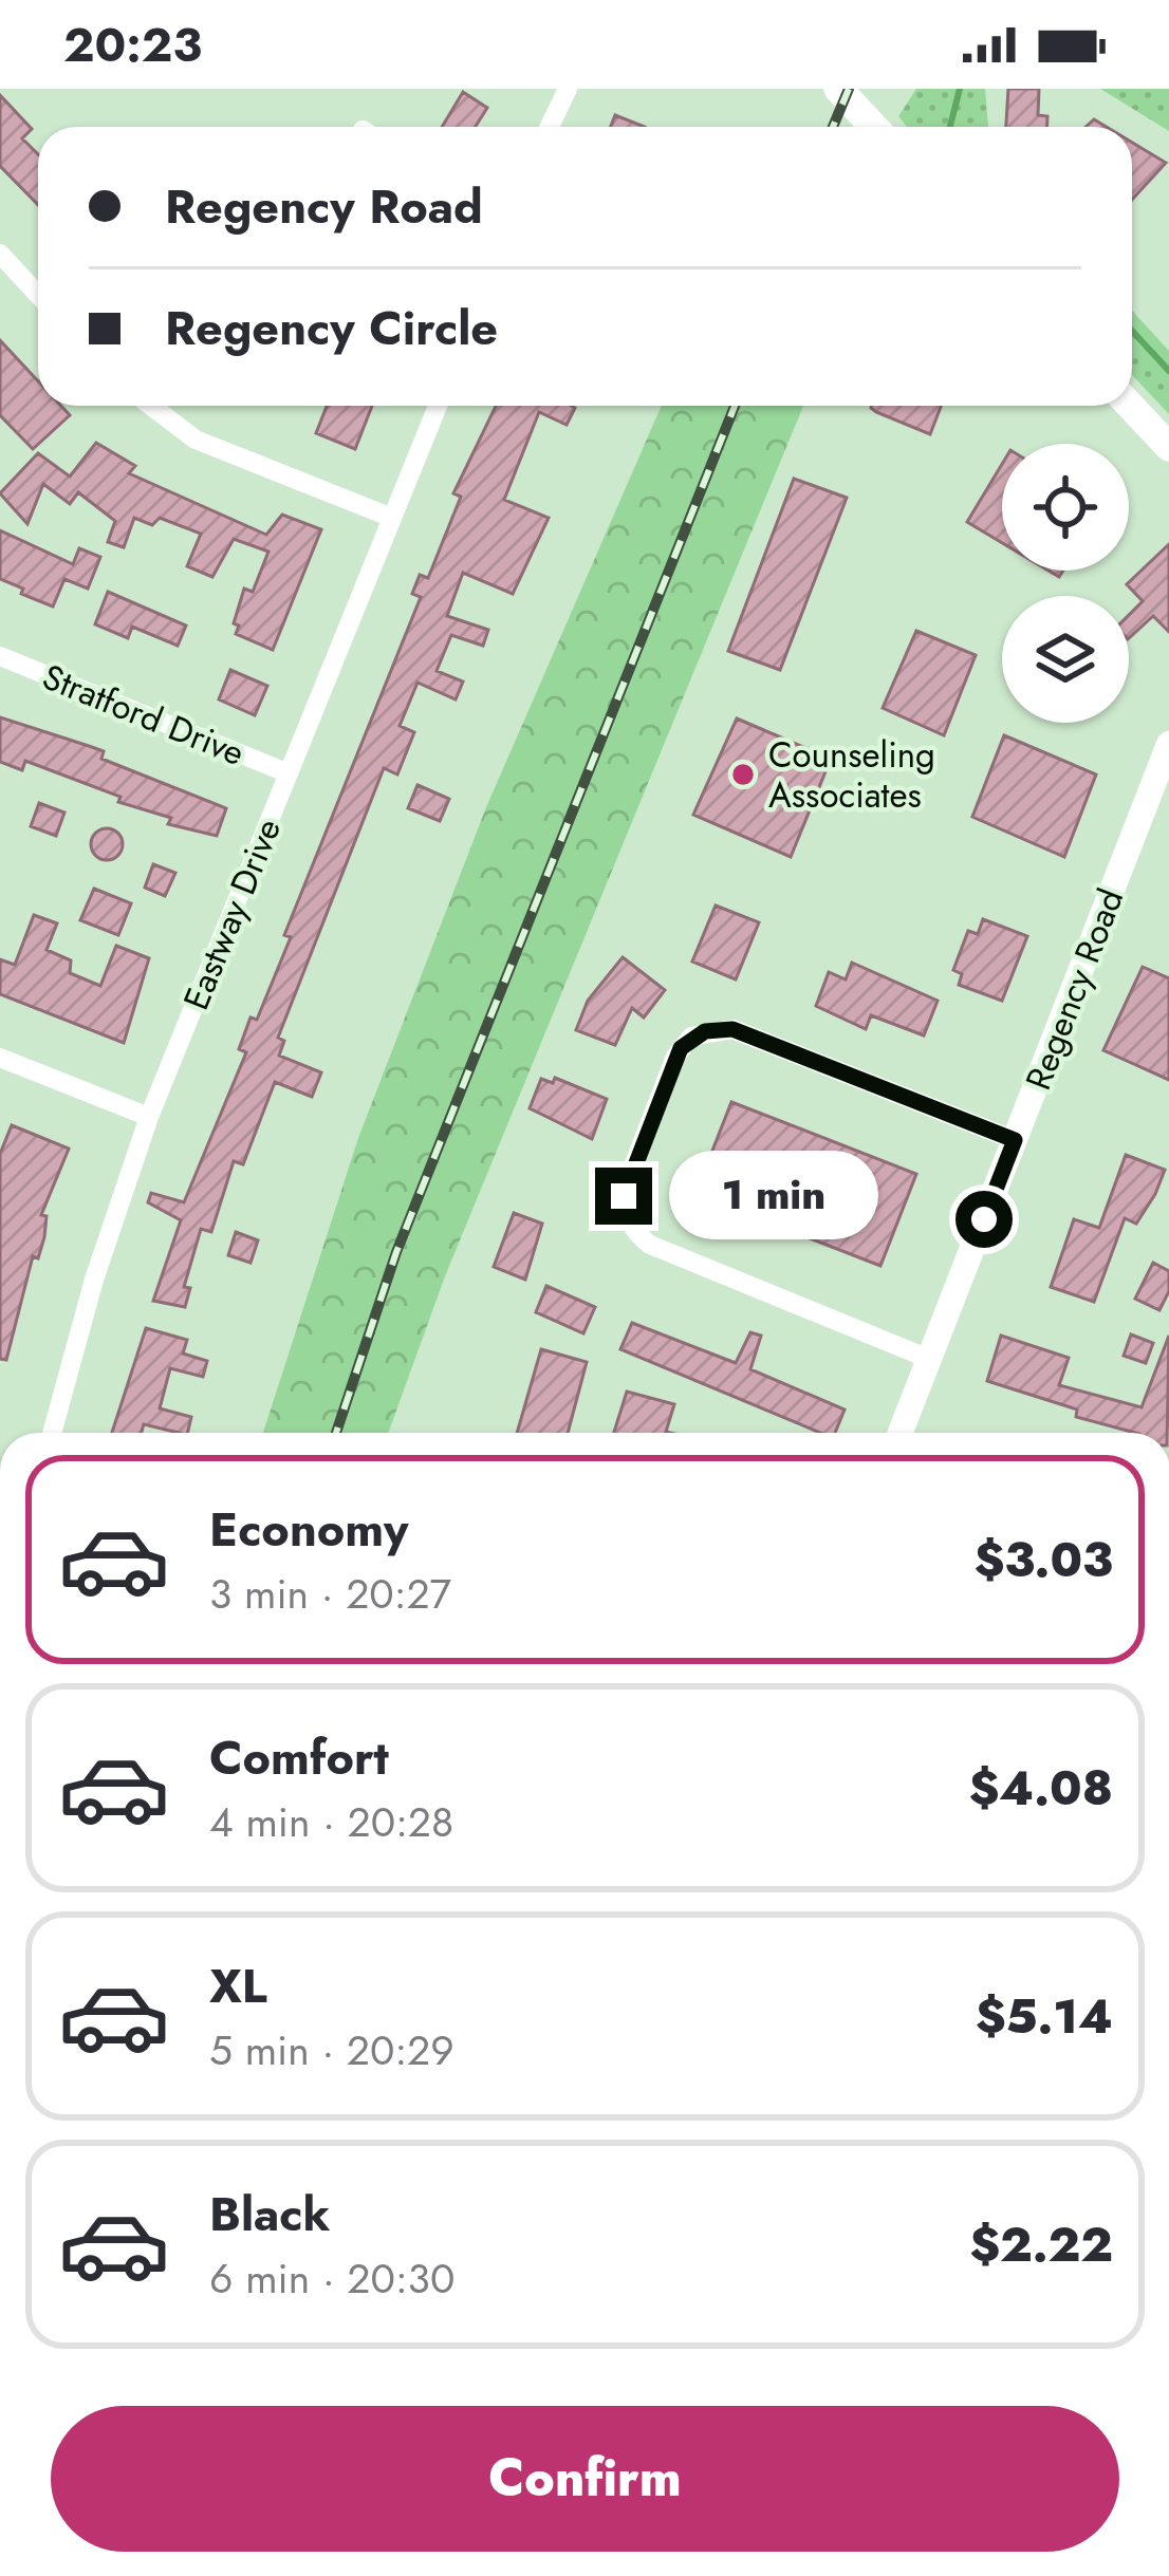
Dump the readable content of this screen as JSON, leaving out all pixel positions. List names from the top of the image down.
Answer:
{
  "streets": {
    "street": ["Stratford Drive", "Eastway Drive", "Regency Road"]
  },
  "crossings": [
    ["Stratford Drive", "Eastway Drive"]
  ],
  "places": ["Counseling Associates"],
  "page": {
    "status": "20:23",
    "banner": ["Regency Road", "Regency Circle"],
    "bubble": "1 min",
    "list": [
      {
        "name": "Economy",
        "note": "3 min · 20:27",
        "value": "$3.03"
      },
      {
        "name": "Comfort",
        "note": "4 min · 20:28",
        "value": "$4.08"
      },
      {
        "name": "XL",
        "note": "5 min · 20:29",
        "value": "$5.14"
      },
      {
        "name": "Black",
        "note": "6 min · 20:30",
        "value": "$2.22"
      }
    ],
    "buttons": "Confirm"
  }
}
